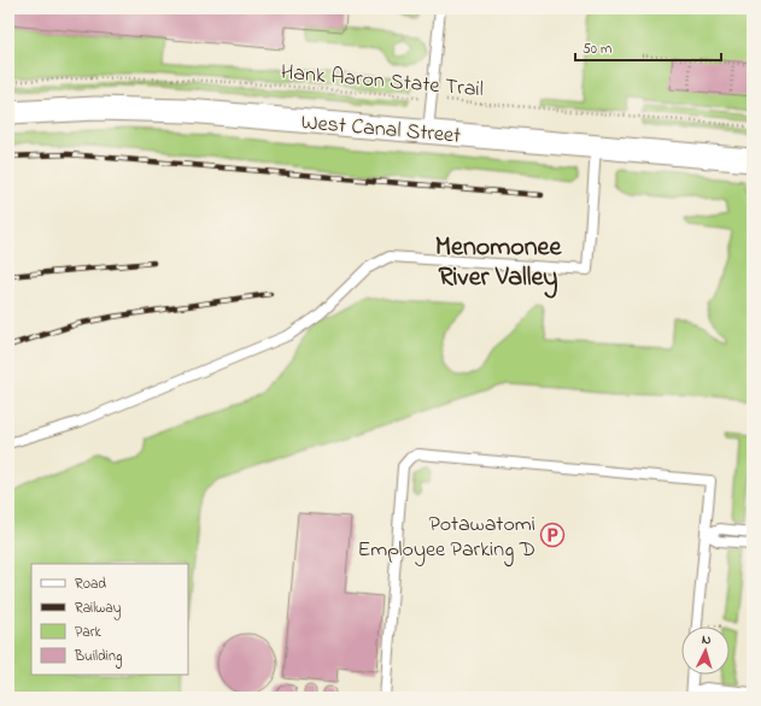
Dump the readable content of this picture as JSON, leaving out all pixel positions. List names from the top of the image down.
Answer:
{
  "streets": {
    "street": ["West Canal Street"],
    "path": ["Hank Aaron State Trail"]
  },
  "districts": ["Menomonee River Valley"],
  "places": {
    "parking": ["Potawatomi Employee Parking D"]
  },
  "legend": [
    "Road",
    "Railway",
    "Park",
    "Building"
  ],
  "scale_bar": "50 m",
  "north": "top"
}
